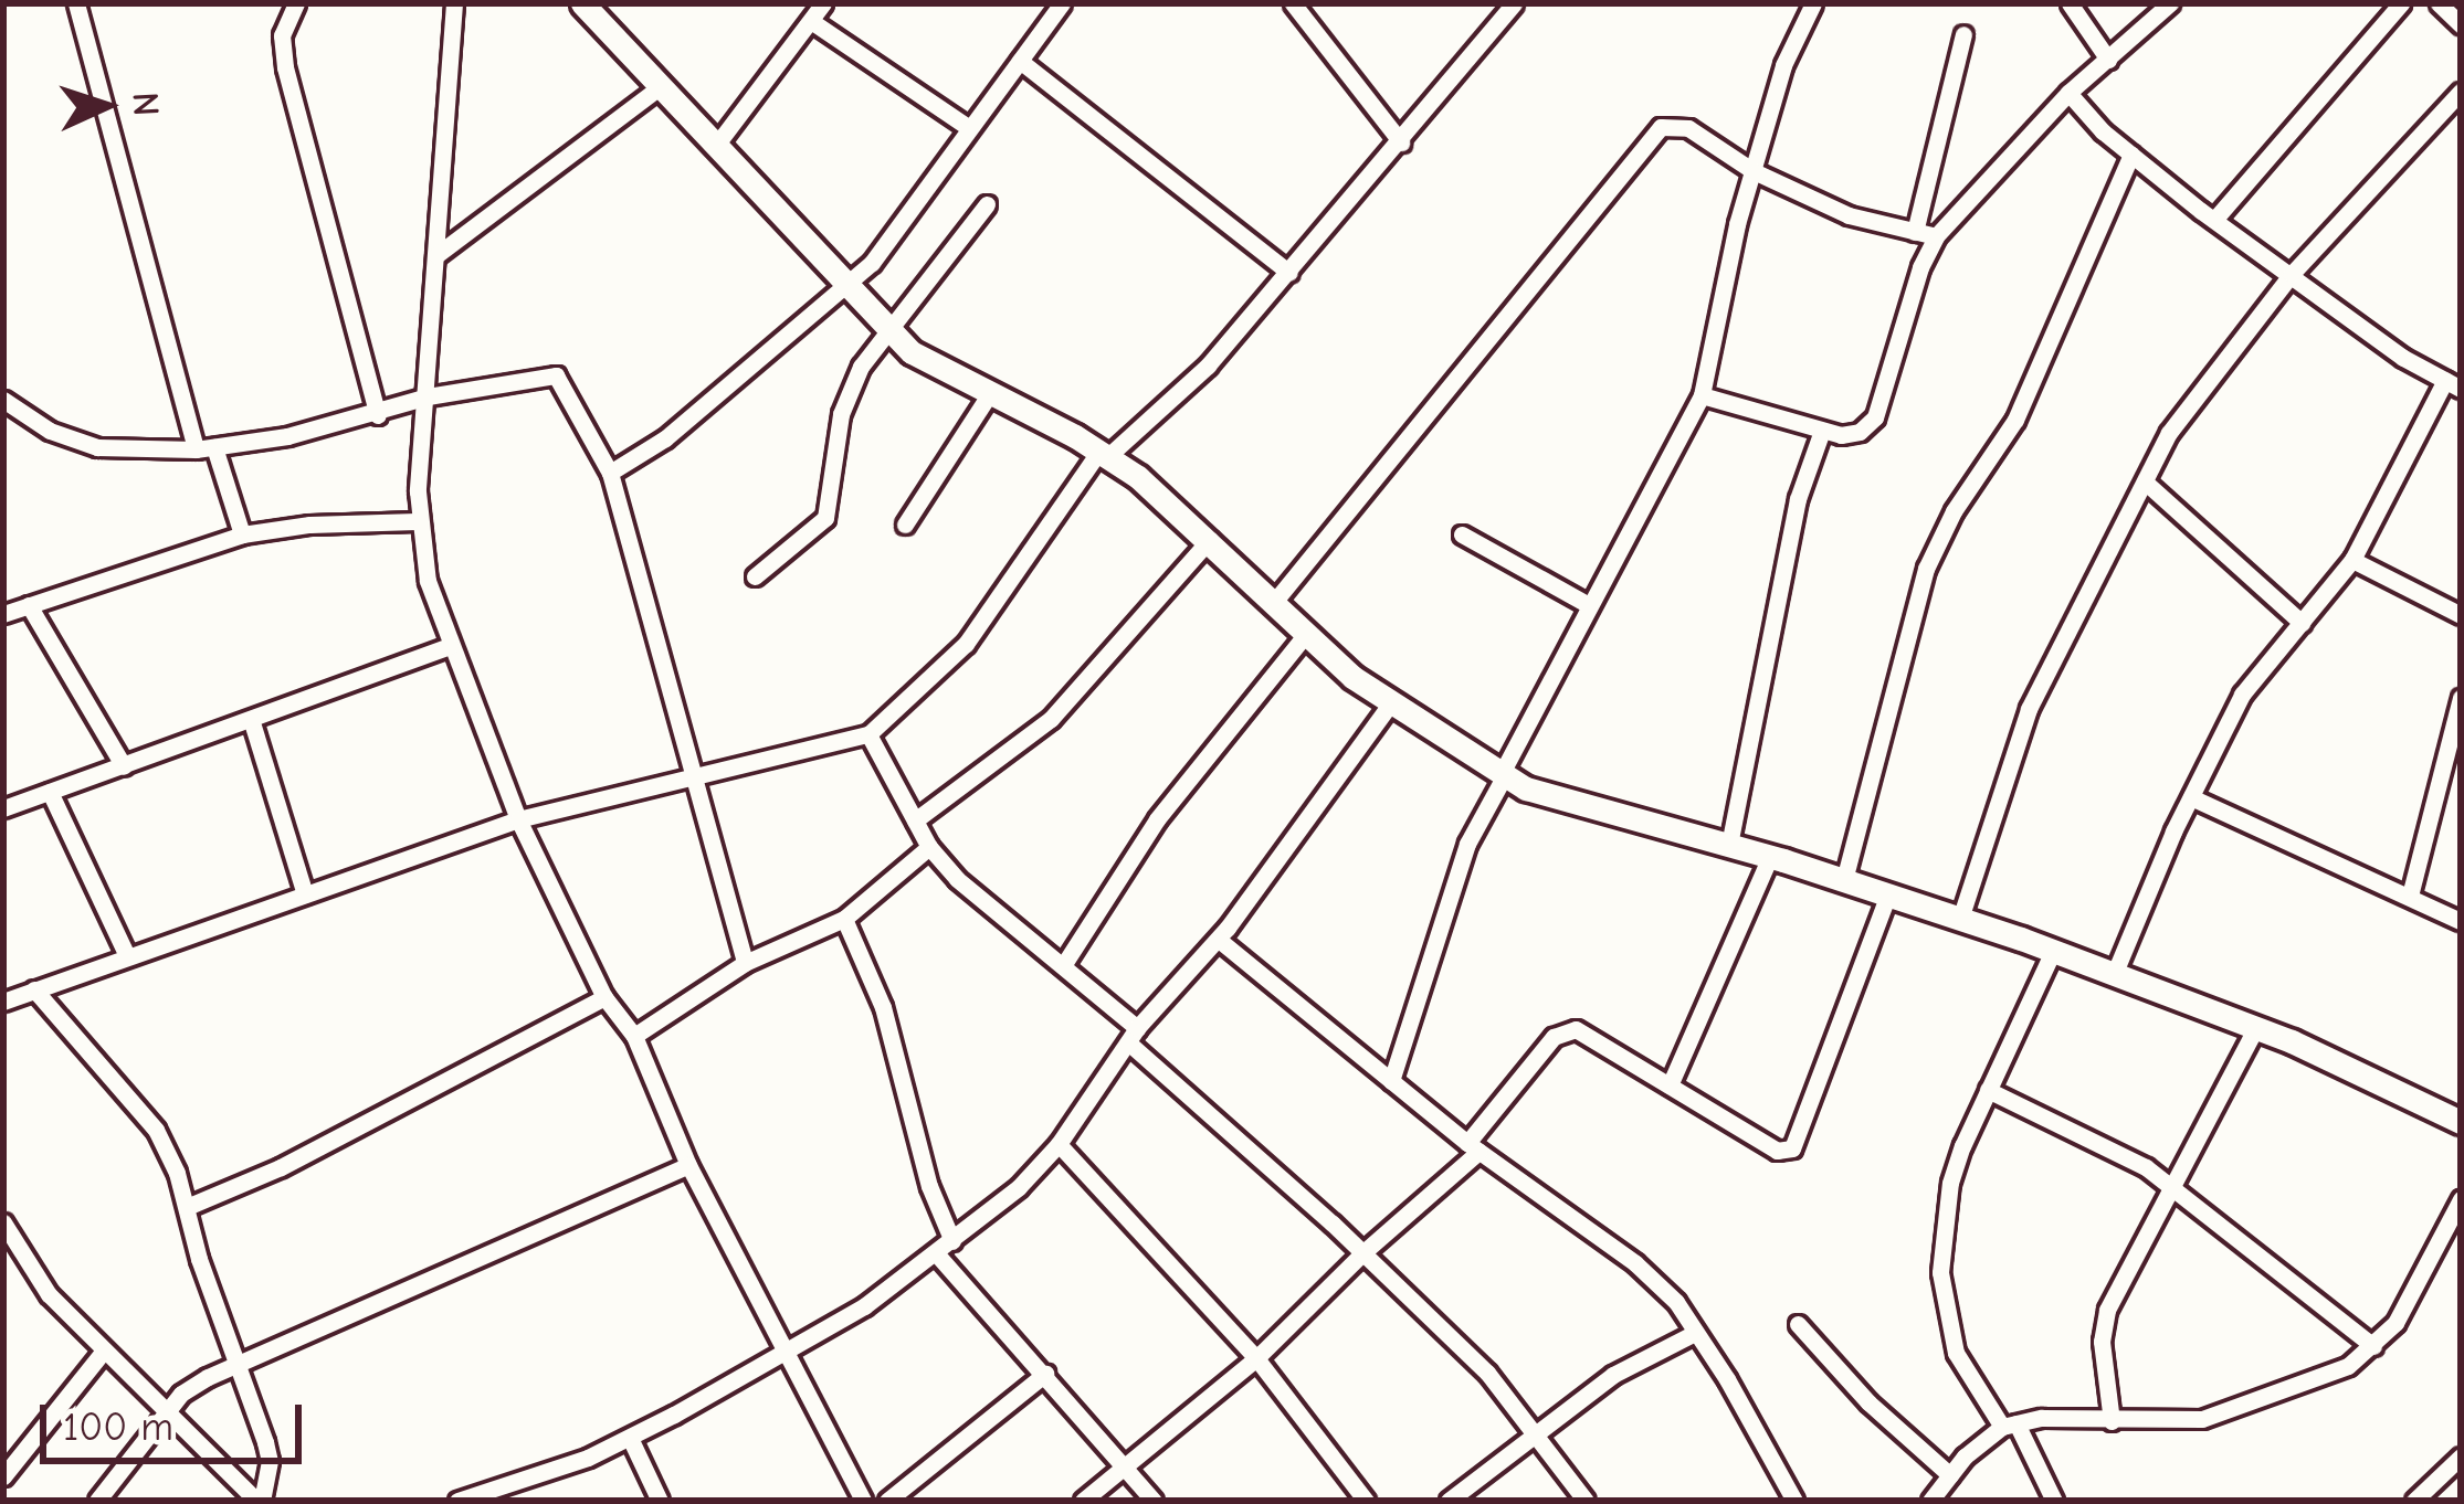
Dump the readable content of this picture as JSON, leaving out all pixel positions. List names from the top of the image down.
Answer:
{
  "scale_bar": "100 m",
  "north": "right"
}
